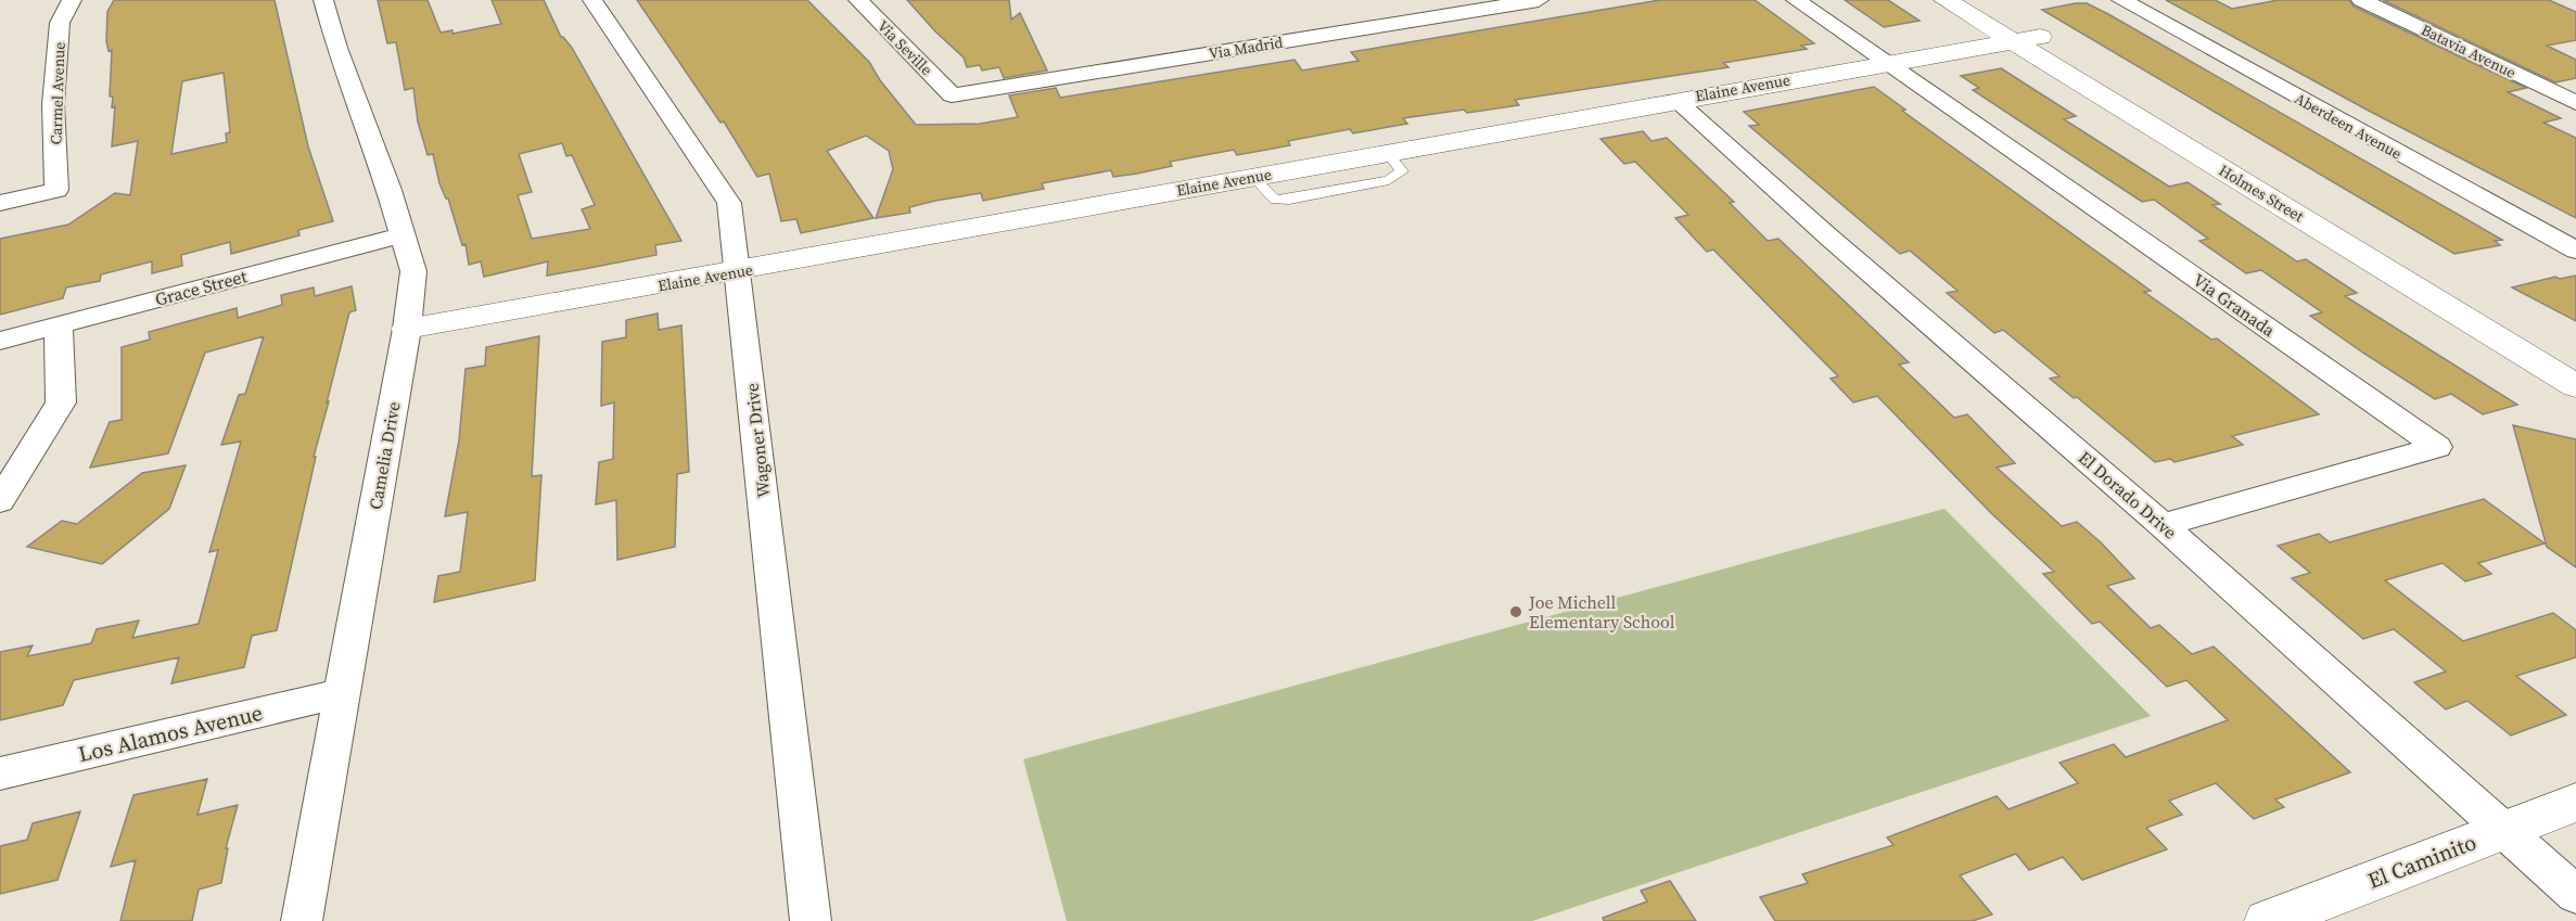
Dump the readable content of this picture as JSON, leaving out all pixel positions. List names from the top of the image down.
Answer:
{
  "streets": {
    "street": [
      "Via Seville",
      "Via Madrid",
      "Batavia Avenue",
      "Elaine Avenue",
      "Carmel Avenue",
      "Aberdeen Avenue",
      "Holmes Street",
      "Grace Street",
      "Via Granada",
      "Wagoner Drive",
      "Camelia Drive",
      "El Dorado Drive",
      "Los Alamos Avenue",
      "El Caminito"
    ]
  },
  "crossings": [
    ["Via Seville", "Via Madrid"],
    ["Elaine Avenue", "Holmes Street"],
    ["Elaine Avenue", "Via Granada"],
    ["Elaine Avenue", "Wagoner Drive"],
    ["Elaine Avenue", "Camelia Drive"],
    ["Elaine Avenue", "El Dorado Drive"],
    ["Grace Street", "Camelia Drive"],
    ["Via Granada", "El Dorado Drive"],
    ["Camelia Drive", "Los Alamos Avenue"],
    ["El Dorado Drive", "El Caminito"]
  ],
  "places": ["Joe Michell Elementary School"]
}
